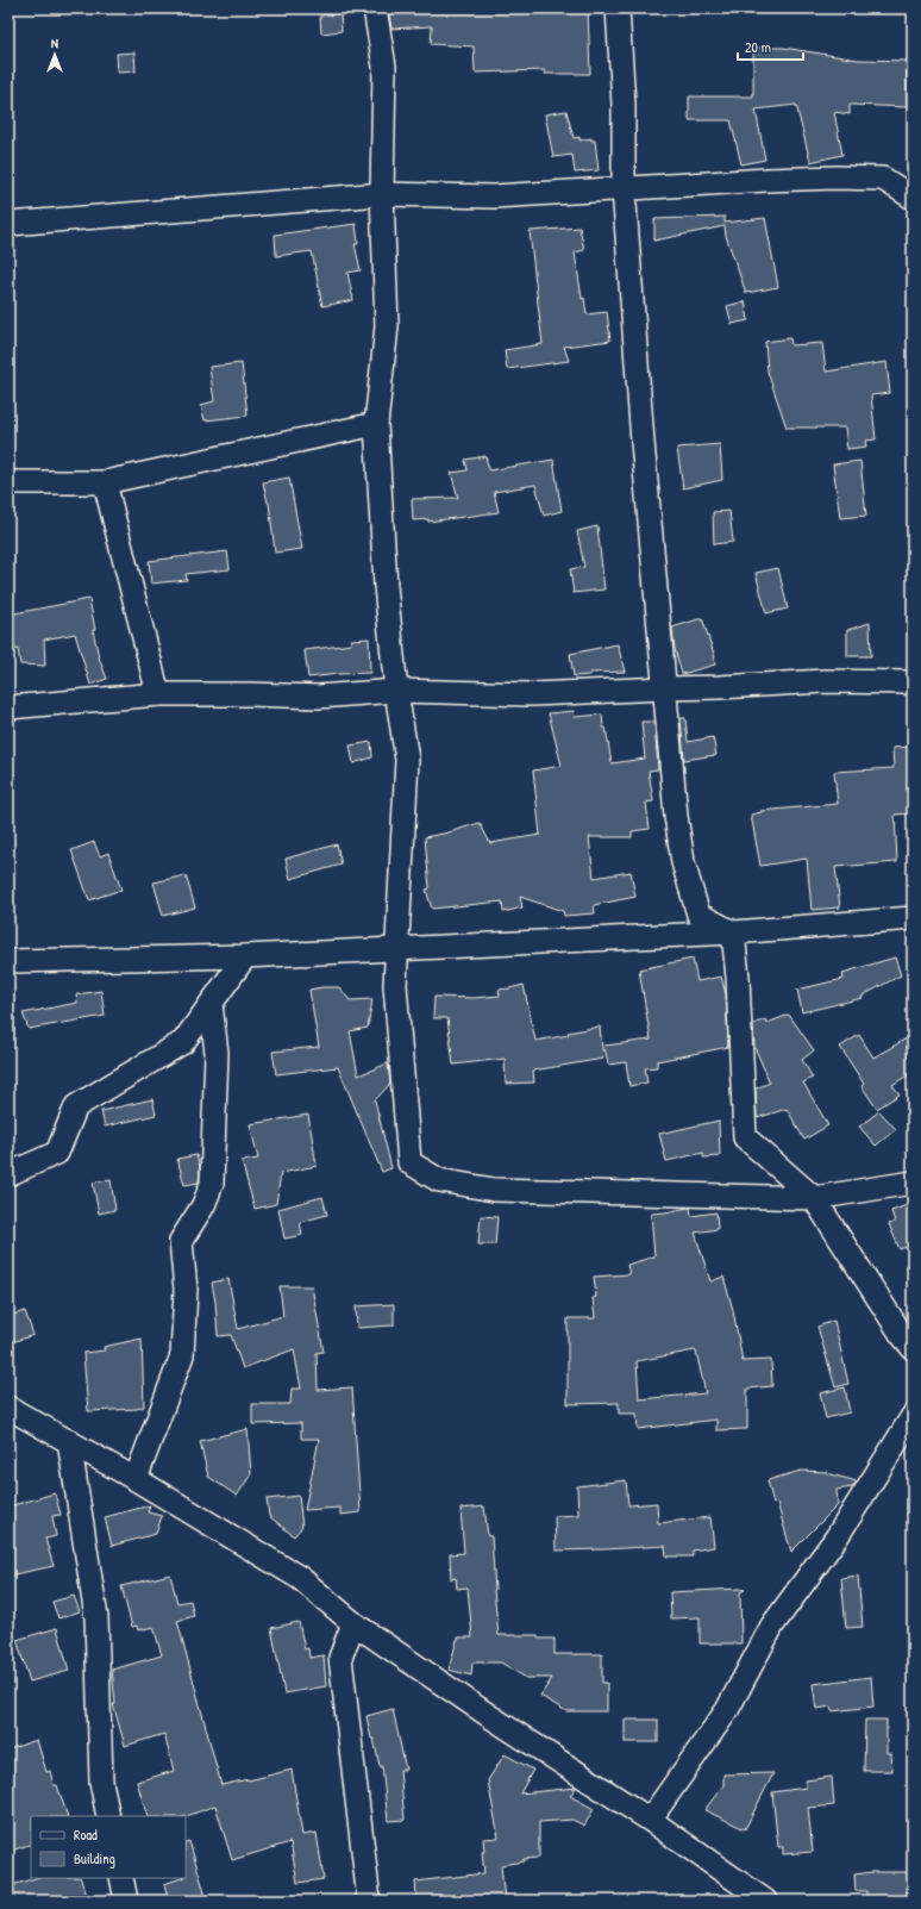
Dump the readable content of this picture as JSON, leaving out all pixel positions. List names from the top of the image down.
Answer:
{
  "legend": ["Road", "Building"],
  "scale_bar": "20 m",
  "north": "top"
}
